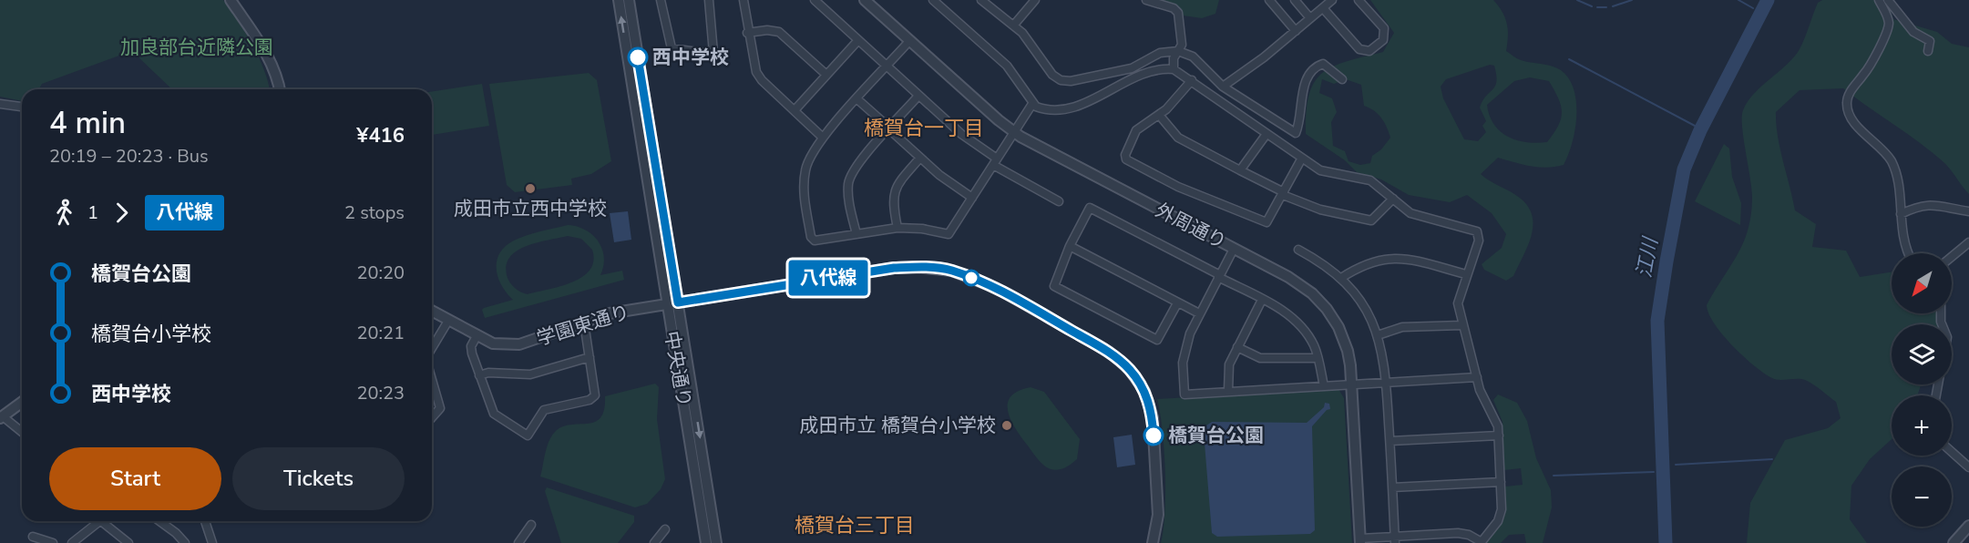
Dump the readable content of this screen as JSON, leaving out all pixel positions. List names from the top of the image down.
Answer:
{
  "streets": {
    "street": ["外周通り", "学園東通り", "中央通り"]
  },
  "crossings": [
    ["学園東通り", "中央通り"]
  ],
  "districts": ["橋賀台一丁目", "橋賀台三丁目"],
  "water": ["江川"],
  "parks": ["加良部台近隣公園"],
  "places": [
    "西中学校",
    "成田市立西中学校",
    "成田市立 橋賀台小学校",
    "橋賀台公園"
  ],
  "lines": ["bus line 八代線"],
  "north": "bottom left",
  "page": {
    "on_map": "八代線",
    "heading": ["4 min", "20:19 – 20:23 · Bus", "¥416"],
    "legs": ["1", "八代線", "2 stops"],
    "list": [
      {
        "name": "橋賀台公園",
        "value": "20:20"
      },
      {
        "name": "橋賀台小学校",
        "value": "20:21"
      },
      {
        "name": "西中学校",
        "value": "20:23"
      }
    ],
    "map_buttons": ["+", "−"],
    "buttons": ["Start", "Tickets"]
  }
}
